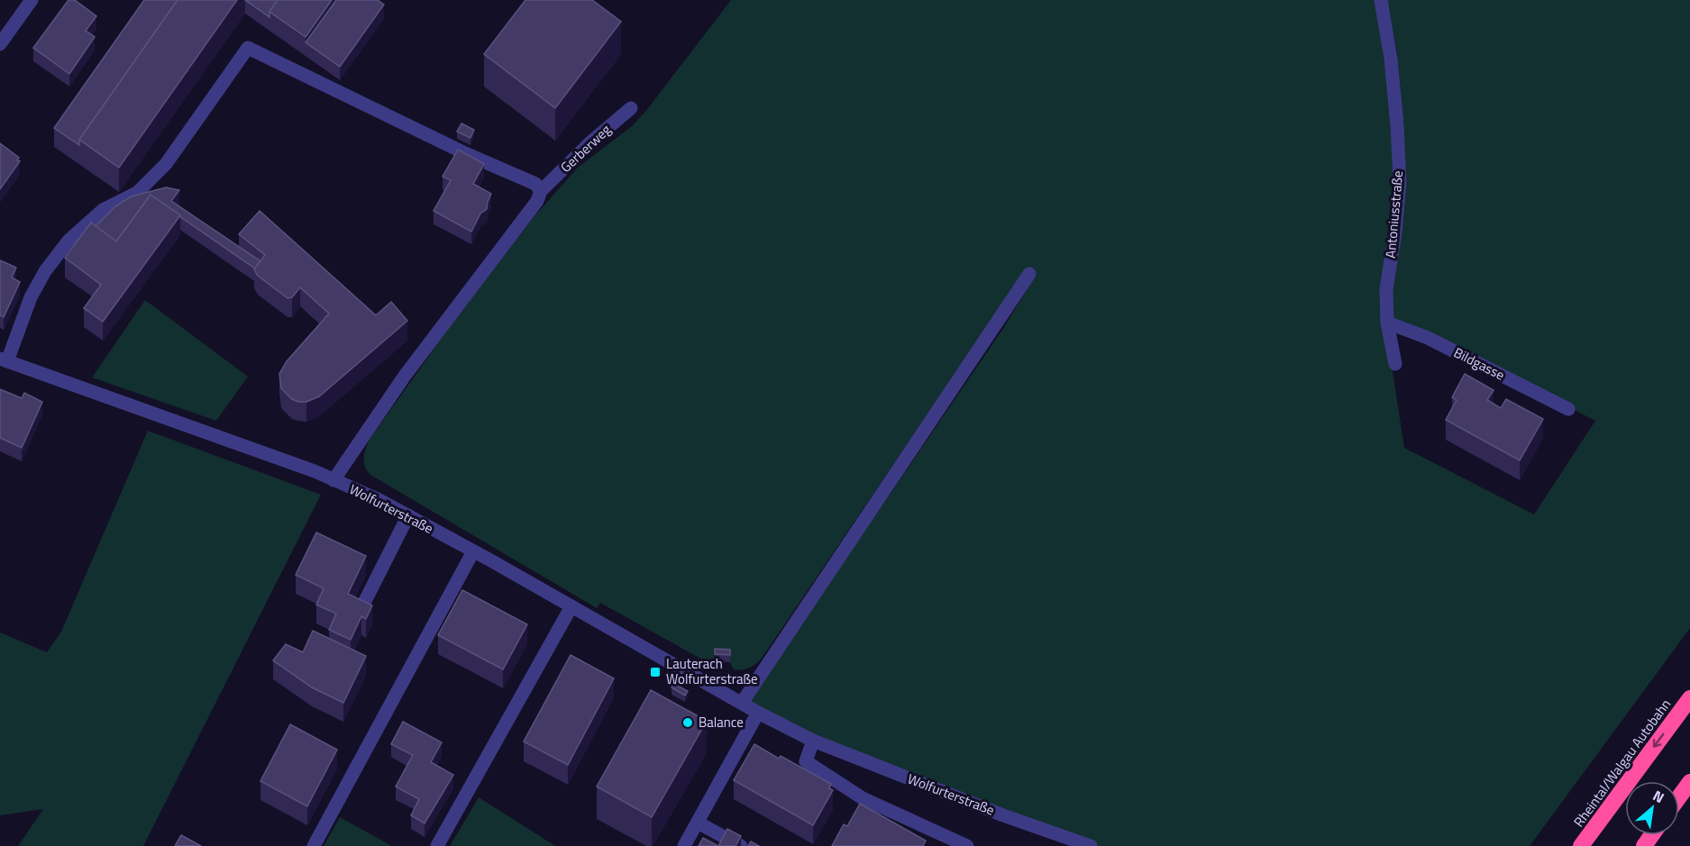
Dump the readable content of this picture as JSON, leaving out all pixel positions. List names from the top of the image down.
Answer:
{
  "streets": {
    "highway": ["Rheintal/Walgau Autobahn"],
    "street": [
      "Gerberweg",
      "Antoniusstraße",
      "Bildgasse",
      "Wolfurterstraße"
    ]
  },
  "crossings": [
    ["Gerberweg", "Wolfurterstraße"],
    ["Antoniusstraße", "Bildgasse"]
  ],
  "one_way": ["Rheintal/Walgau Autobahn"],
  "places": {
    "transit": ["Lauterach Wolfurterstraße"],
    "other": ["Balance"]
  },
  "north": "top right"
}
